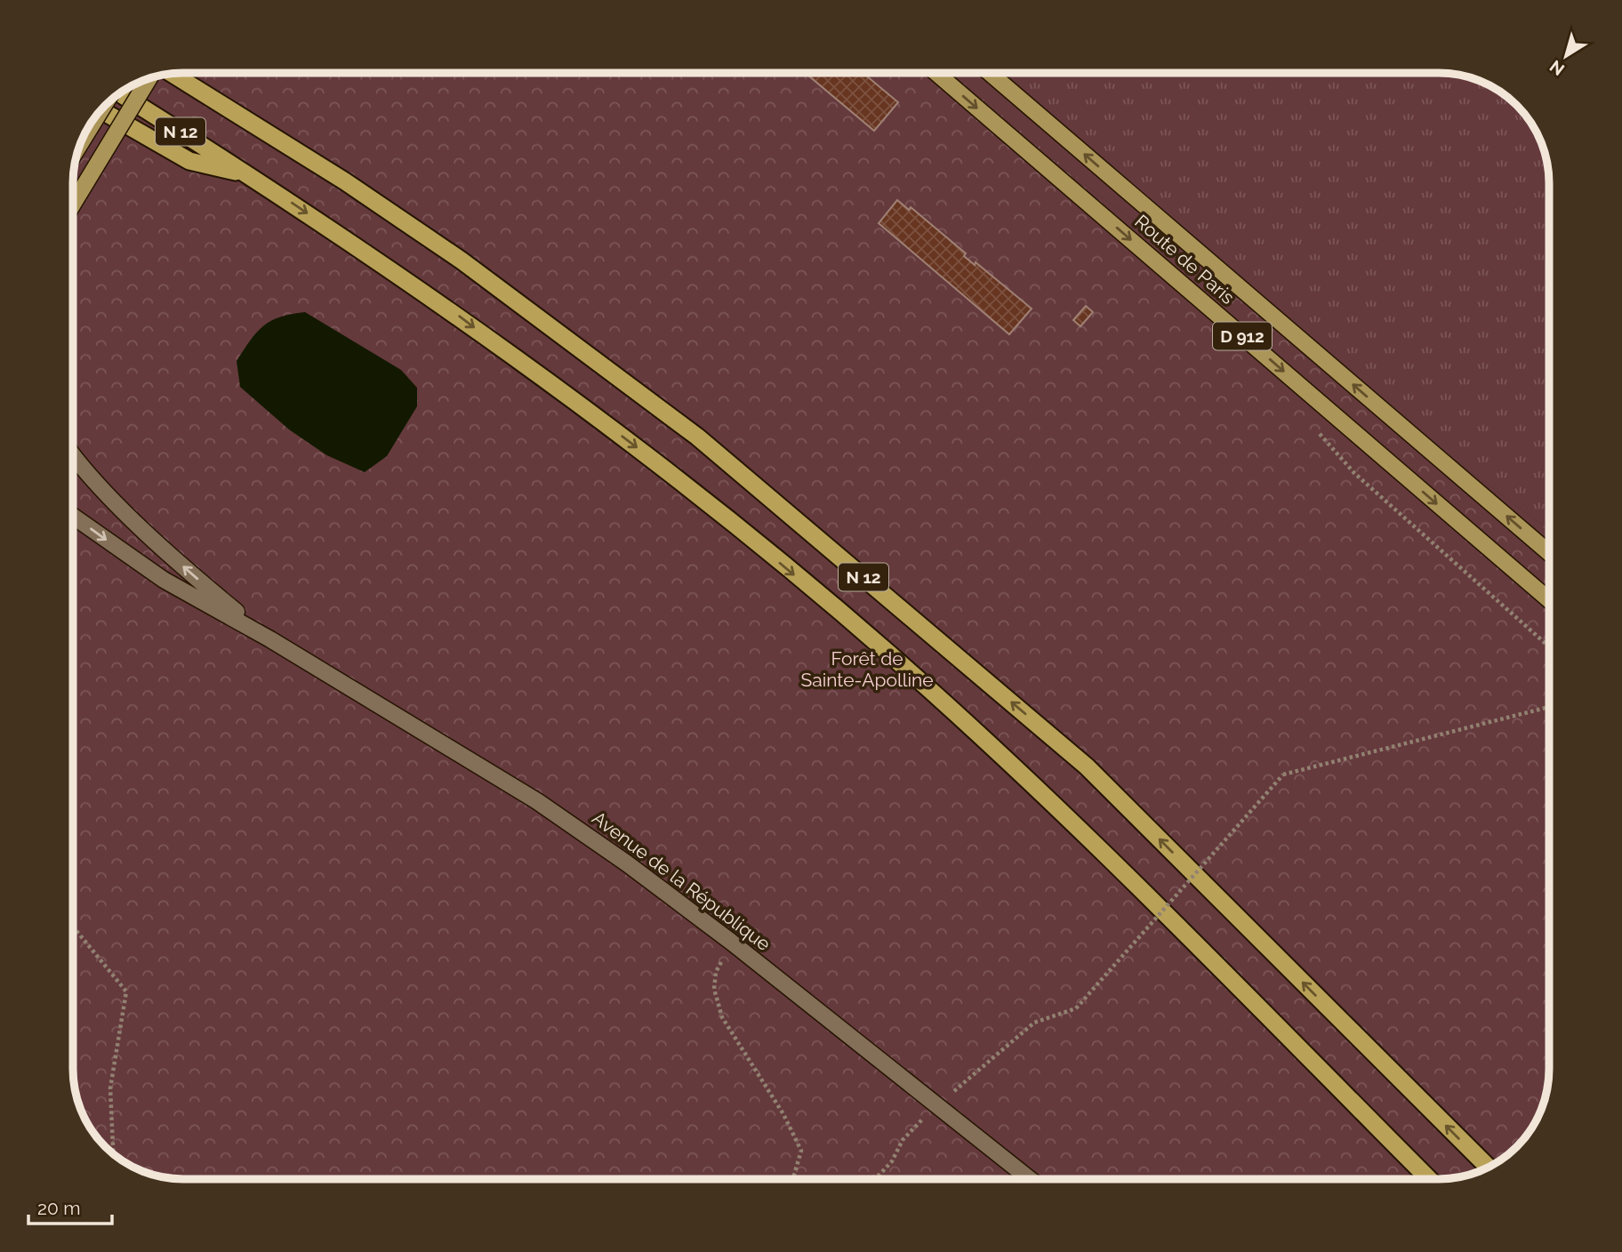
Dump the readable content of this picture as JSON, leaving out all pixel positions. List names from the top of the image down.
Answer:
{
  "streets": {
    "highway": ["N 12"],
    "main road": ["Route de Paris", "D 912", "Avenue de la République"]
  },
  "parks": ["Forêt de Sainte-Apolline"],
  "scale_bar": "20 m",
  "north": "bottom left"
}
